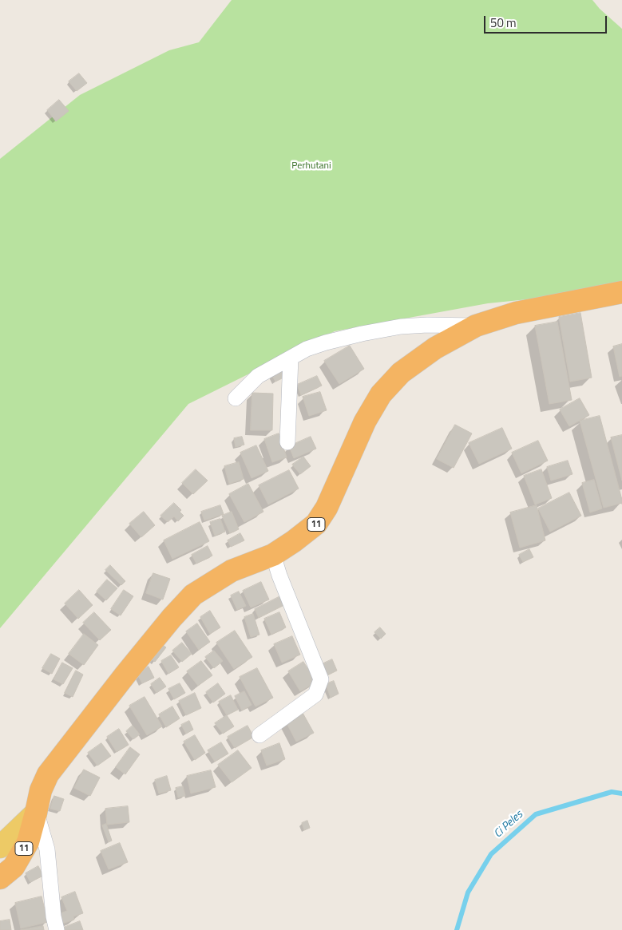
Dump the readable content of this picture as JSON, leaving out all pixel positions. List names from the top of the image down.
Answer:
{
  "streets": {
    "highway": ["11"]
  },
  "water": ["Ci Peles"],
  "parks": ["Perhutani"],
  "scale_bar": "50 m"
}
